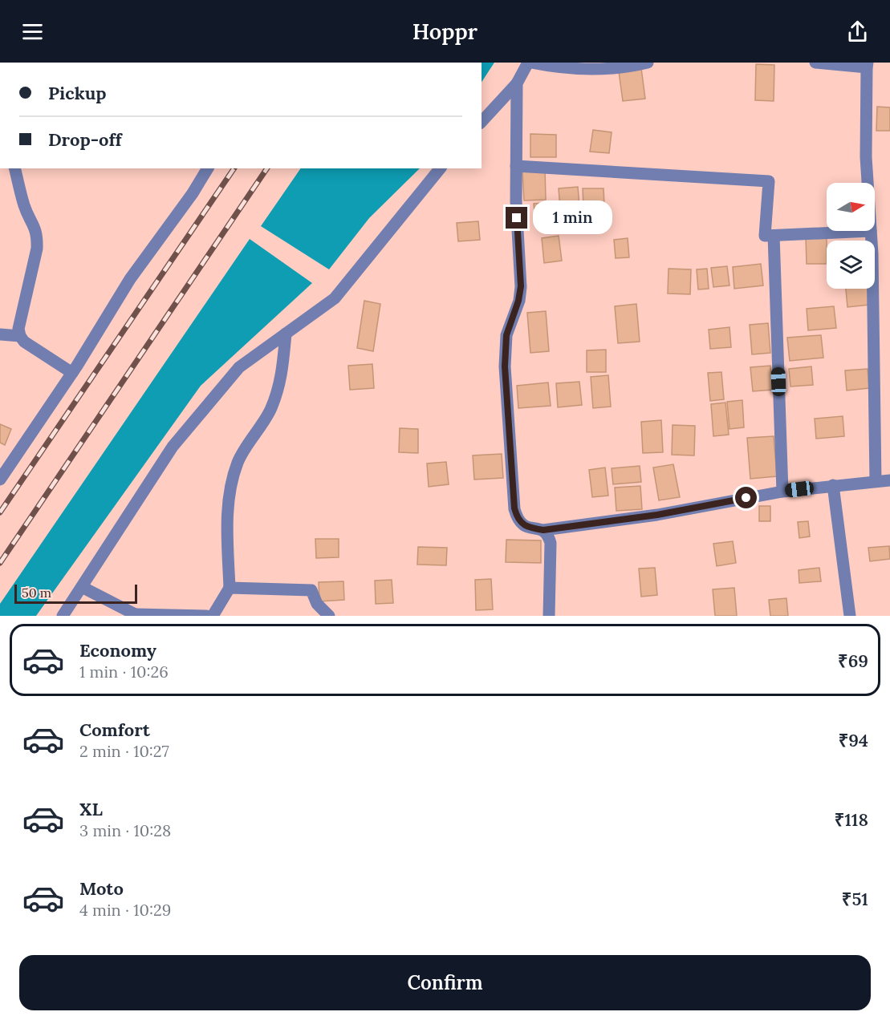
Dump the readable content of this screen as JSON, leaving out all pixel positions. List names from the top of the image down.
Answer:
{
  "scale_bar": "50 m",
  "north": "right",
  "page": {
    "header": "Hoppr",
    "banner": ["Pickup", "Drop-off"],
    "bubble": "1 min",
    "scale": "50 m",
    "list": [
      {
        "name": "Economy",
        "note": "1 min · 10:26",
        "value": "₹69"
      },
      {
        "name": "Comfort",
        "note": "2 min · 10:27",
        "value": "₹94"
      },
      {
        "name": "XL",
        "note": "3 min · 10:28",
        "value": "₹118"
      },
      {
        "name": "Moto",
        "note": "4 min · 10:29",
        "value": "₹51"
      }
    ],
    "buttons": "Confirm"
  }
}
